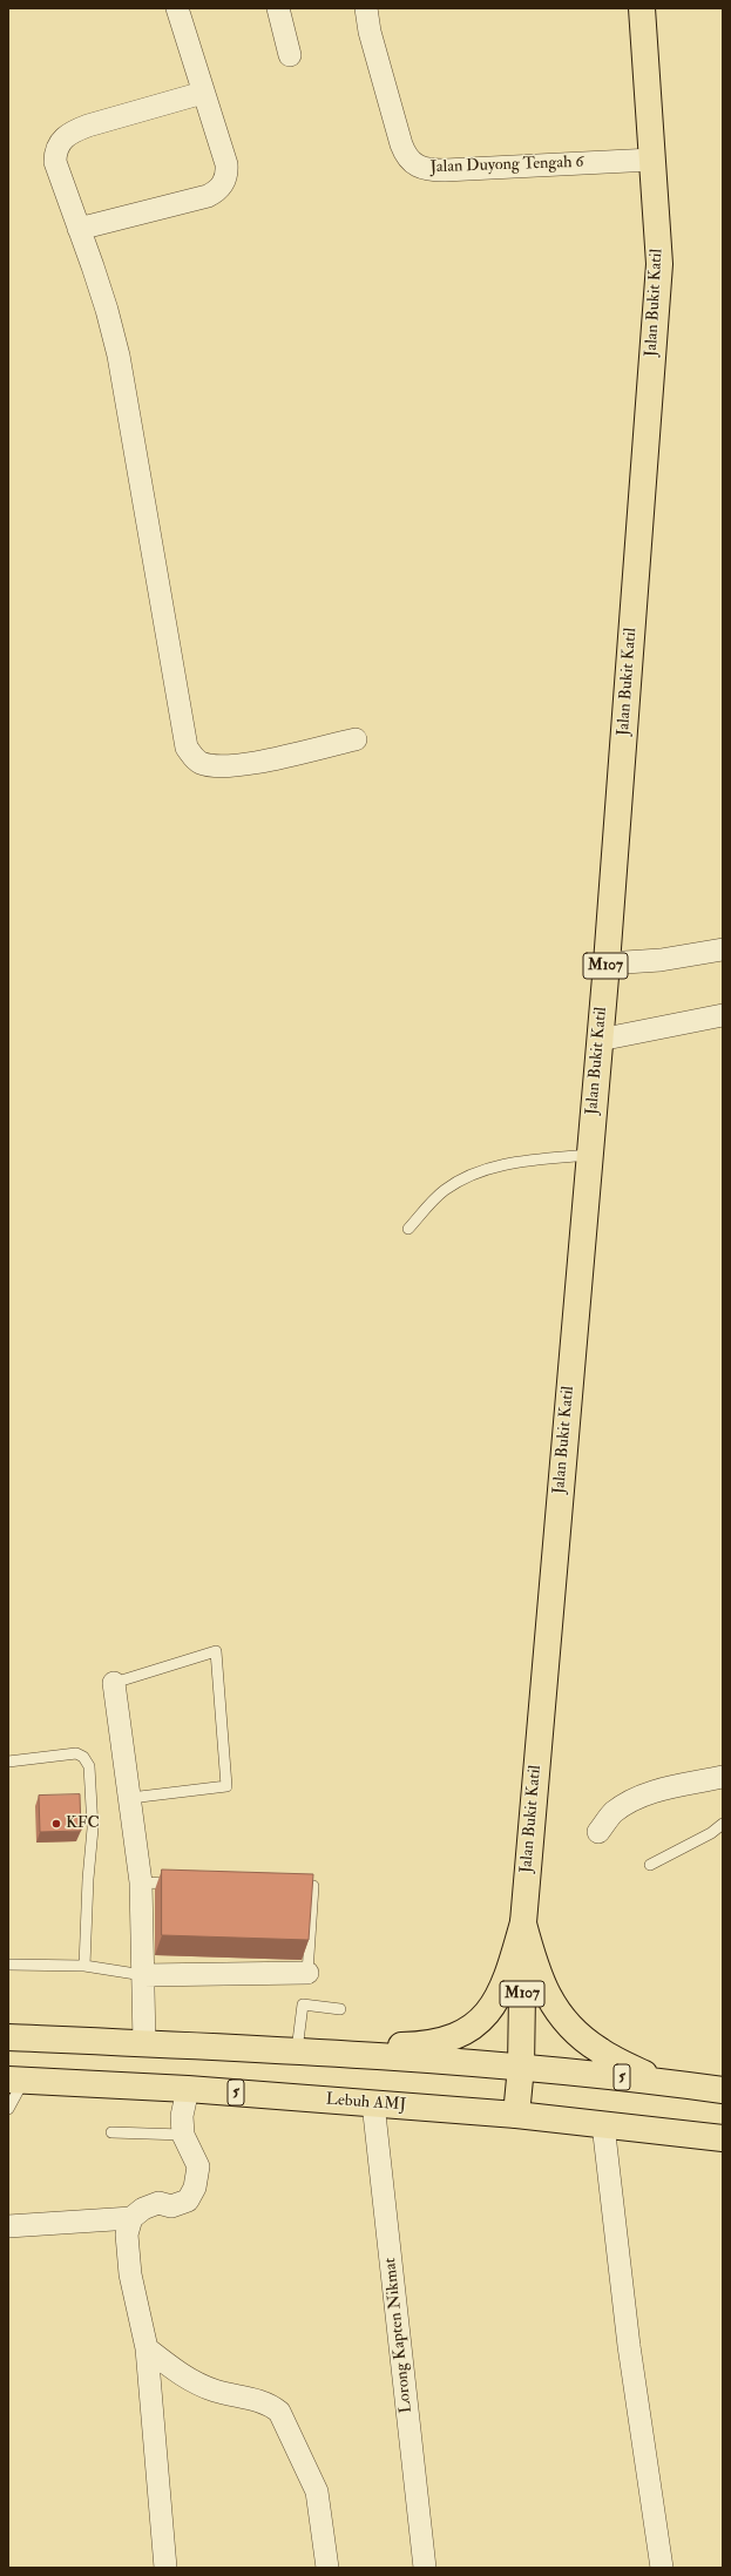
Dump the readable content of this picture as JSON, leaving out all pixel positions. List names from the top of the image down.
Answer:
{
  "streets": {
    "main road": [
      "Jalan Bukit Katil",
      "M107",
      "5",
      "Lebuh AMJ"
    ],
    "street": ["Jalan Duyong Tengah 6", "Lorong Kapten Nikmat"]
  },
  "crossings": [
    ["Jalan Duyong Tengah 6", "Jalan Bukit Katil"],
    ["Jalan Bukit Katil", "5"],
    ["Jalan Bukit Katil", "Lebuh AMJ"],
    ["Lebuh AMJ", "Lorong Kapten Nikmat"]
  ],
  "places": ["KFC"]
}
